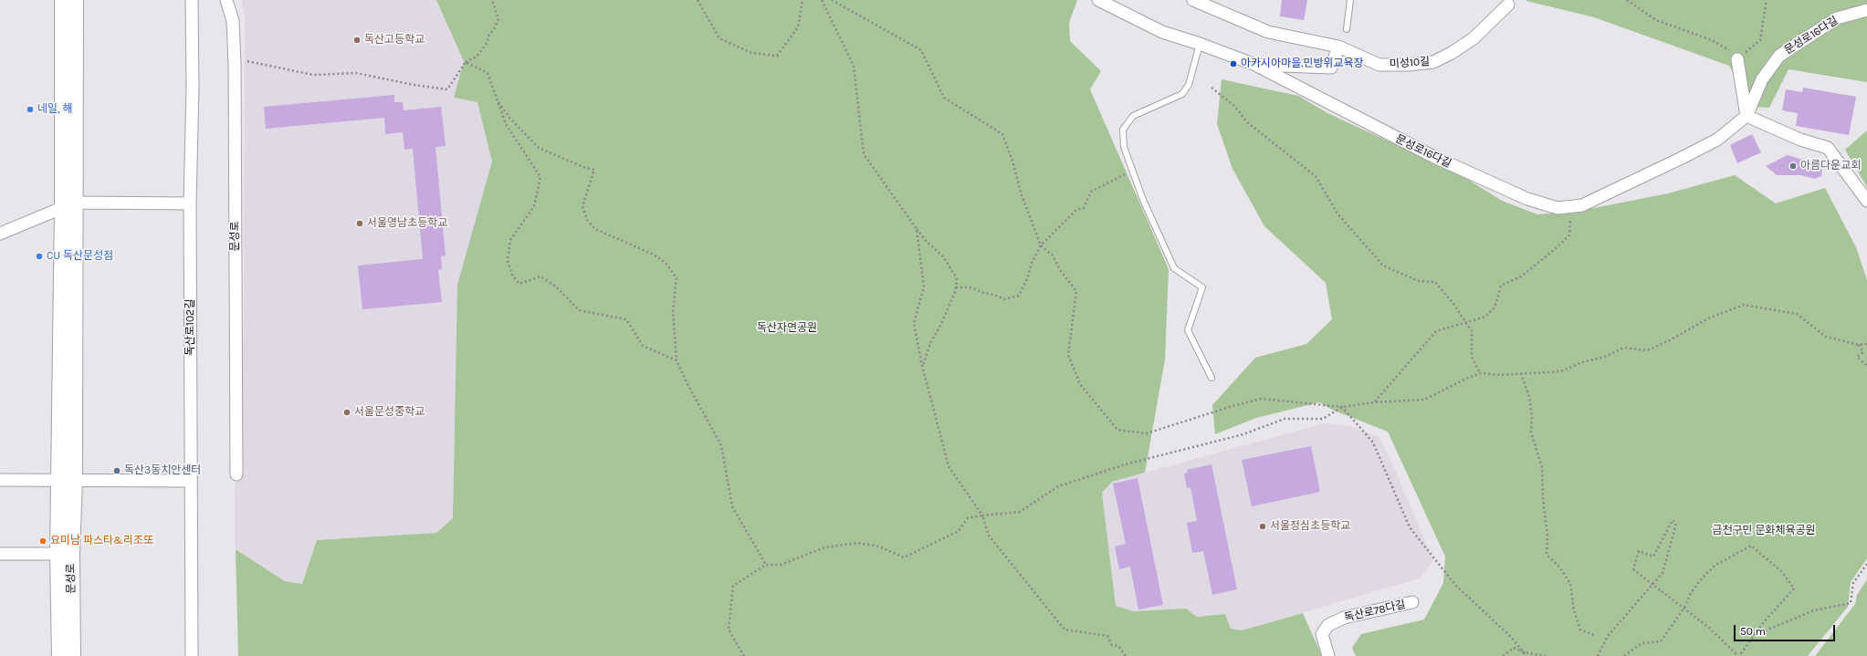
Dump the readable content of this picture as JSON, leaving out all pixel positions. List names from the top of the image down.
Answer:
{
  "streets": {
    "main road": ["문성로"],
    "street": [
      "문성로16다길",
      "미성10길",
      "독산로102길",
      "독산로78다길"
    ]
  },
  "parks": ["독산자연공원", "금천구민 문화체육공원"],
  "places": [
    "독산고등학교",
    "아카시아마을.민방위교육장",
    "네일, 해",
    "아름다운교회",
    "서울영남초등학교",
    "CU 독산문성점",
    "서울문성중학교",
    "독산3동치안센터",
    "서울정심초등학교",
    "요미남 파스타&리조또"
  ],
  "scale_bar": "50 m"
}
